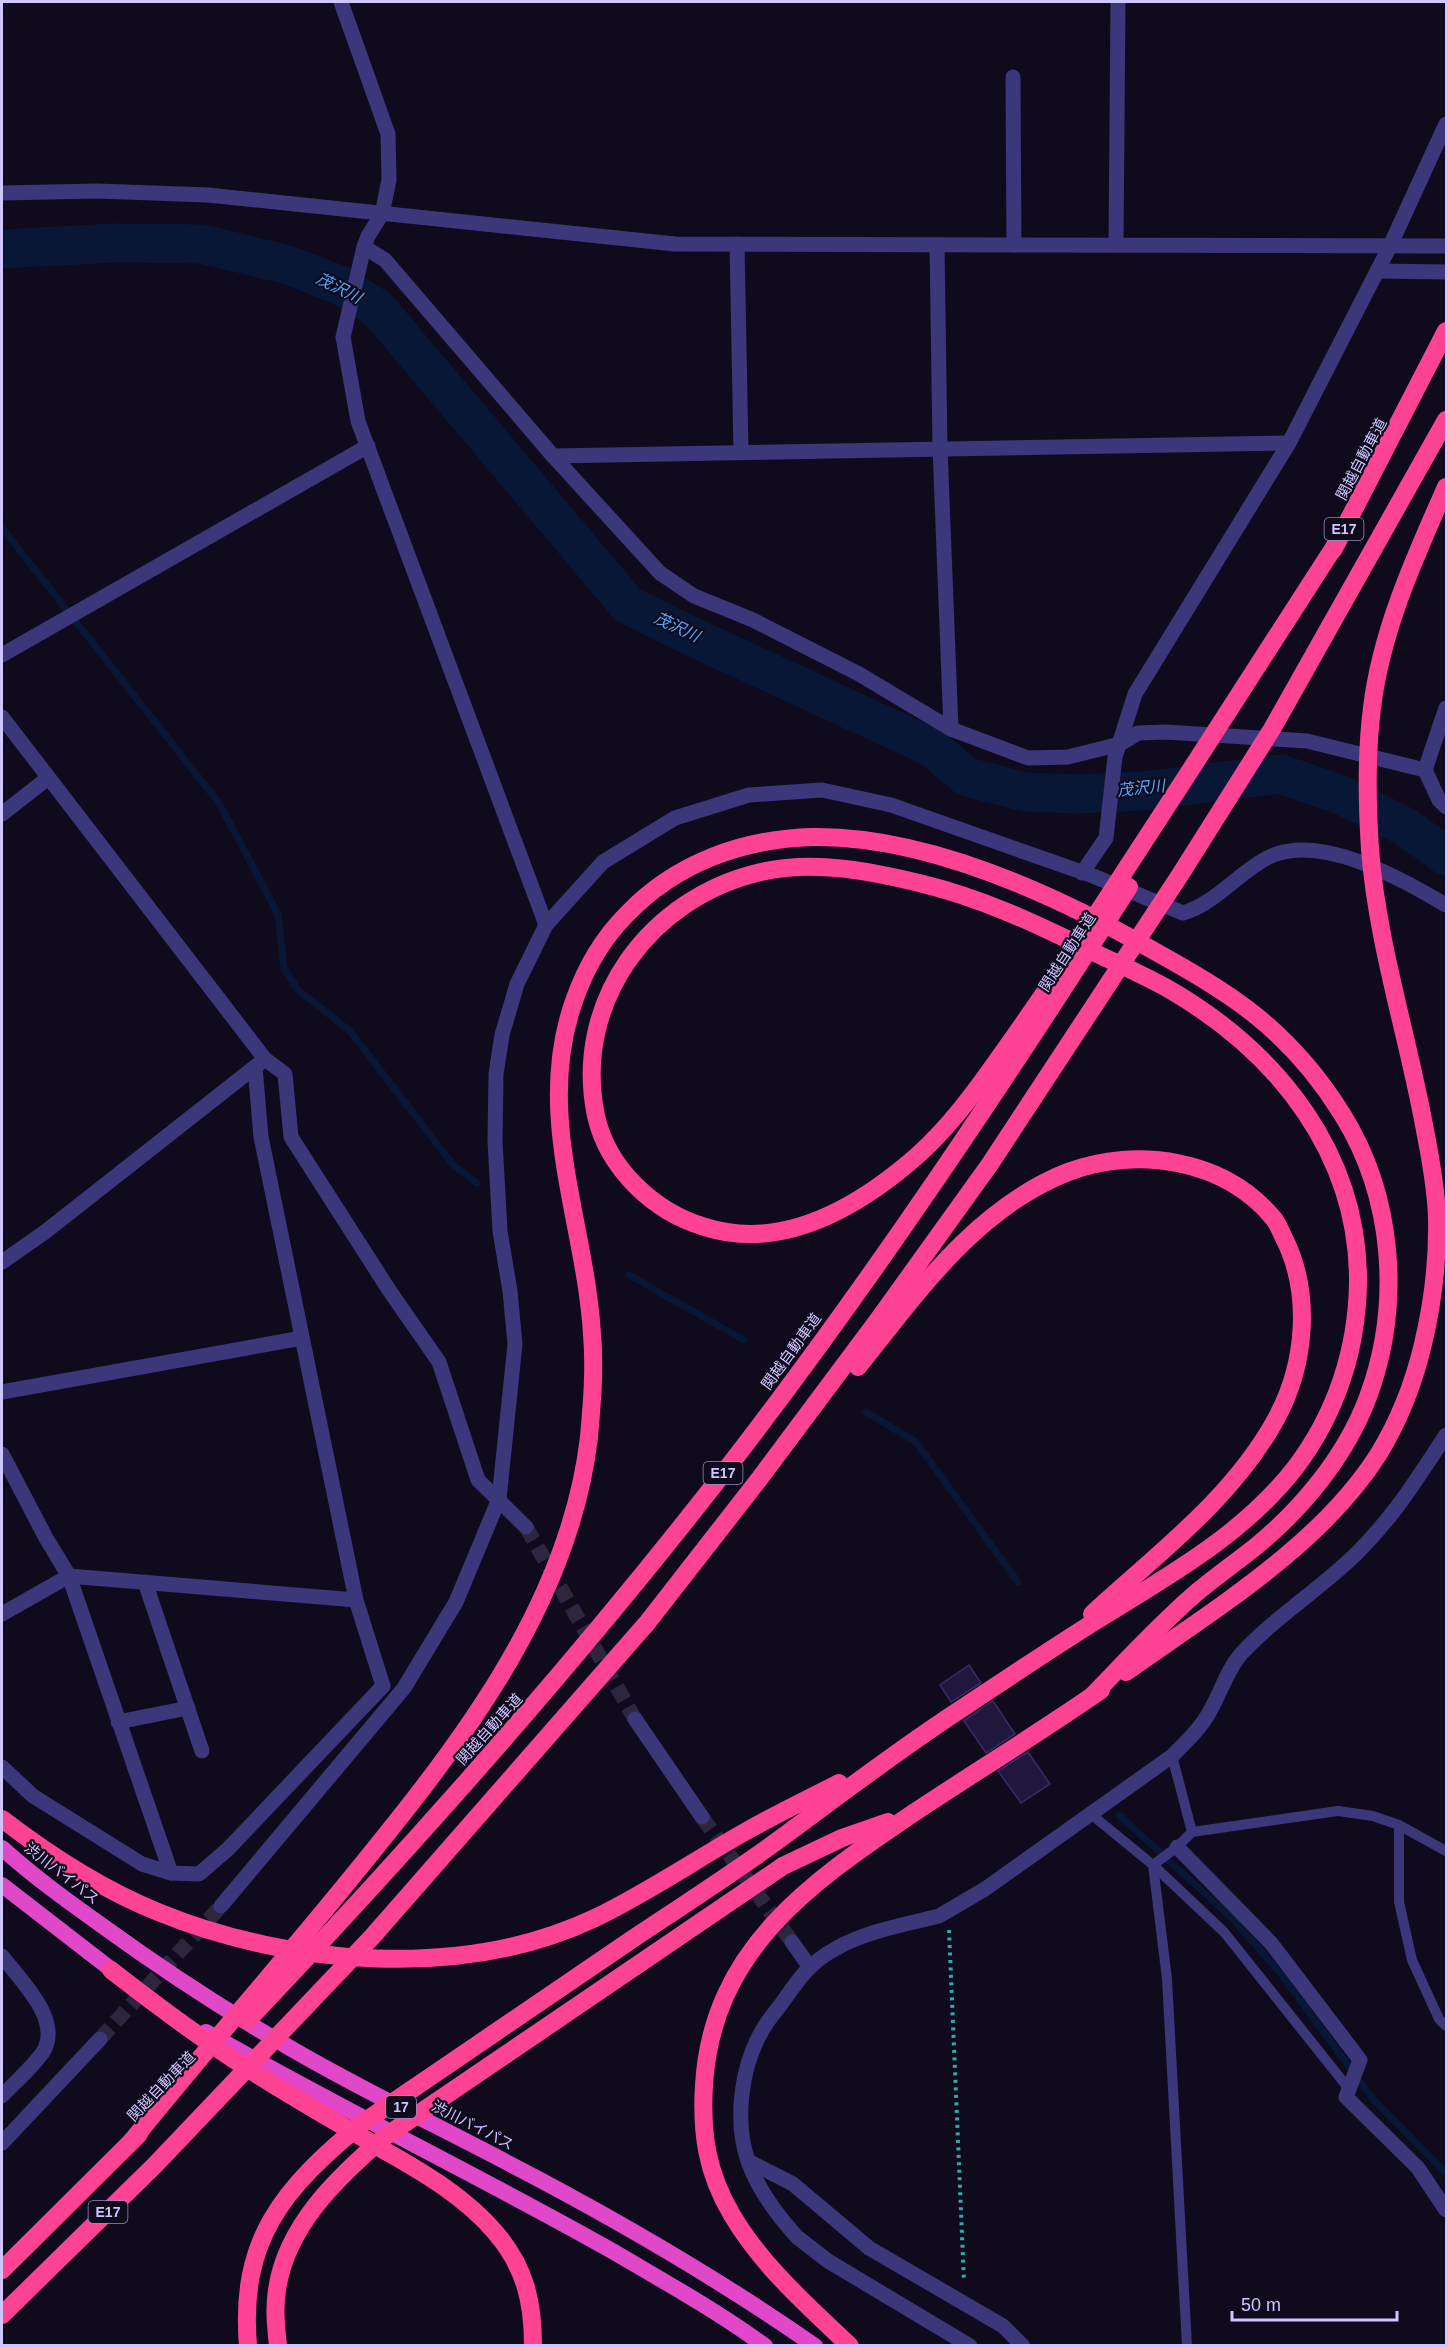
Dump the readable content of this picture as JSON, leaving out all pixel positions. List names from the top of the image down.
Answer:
{
  "streets": {
    "highway": [
      "関越自動車道",
      "E17",
      "渋川バイパス",
      "17"
    ]
  },
  "water": ["茂沢川"],
  "scale_bar": "50 m"
}
